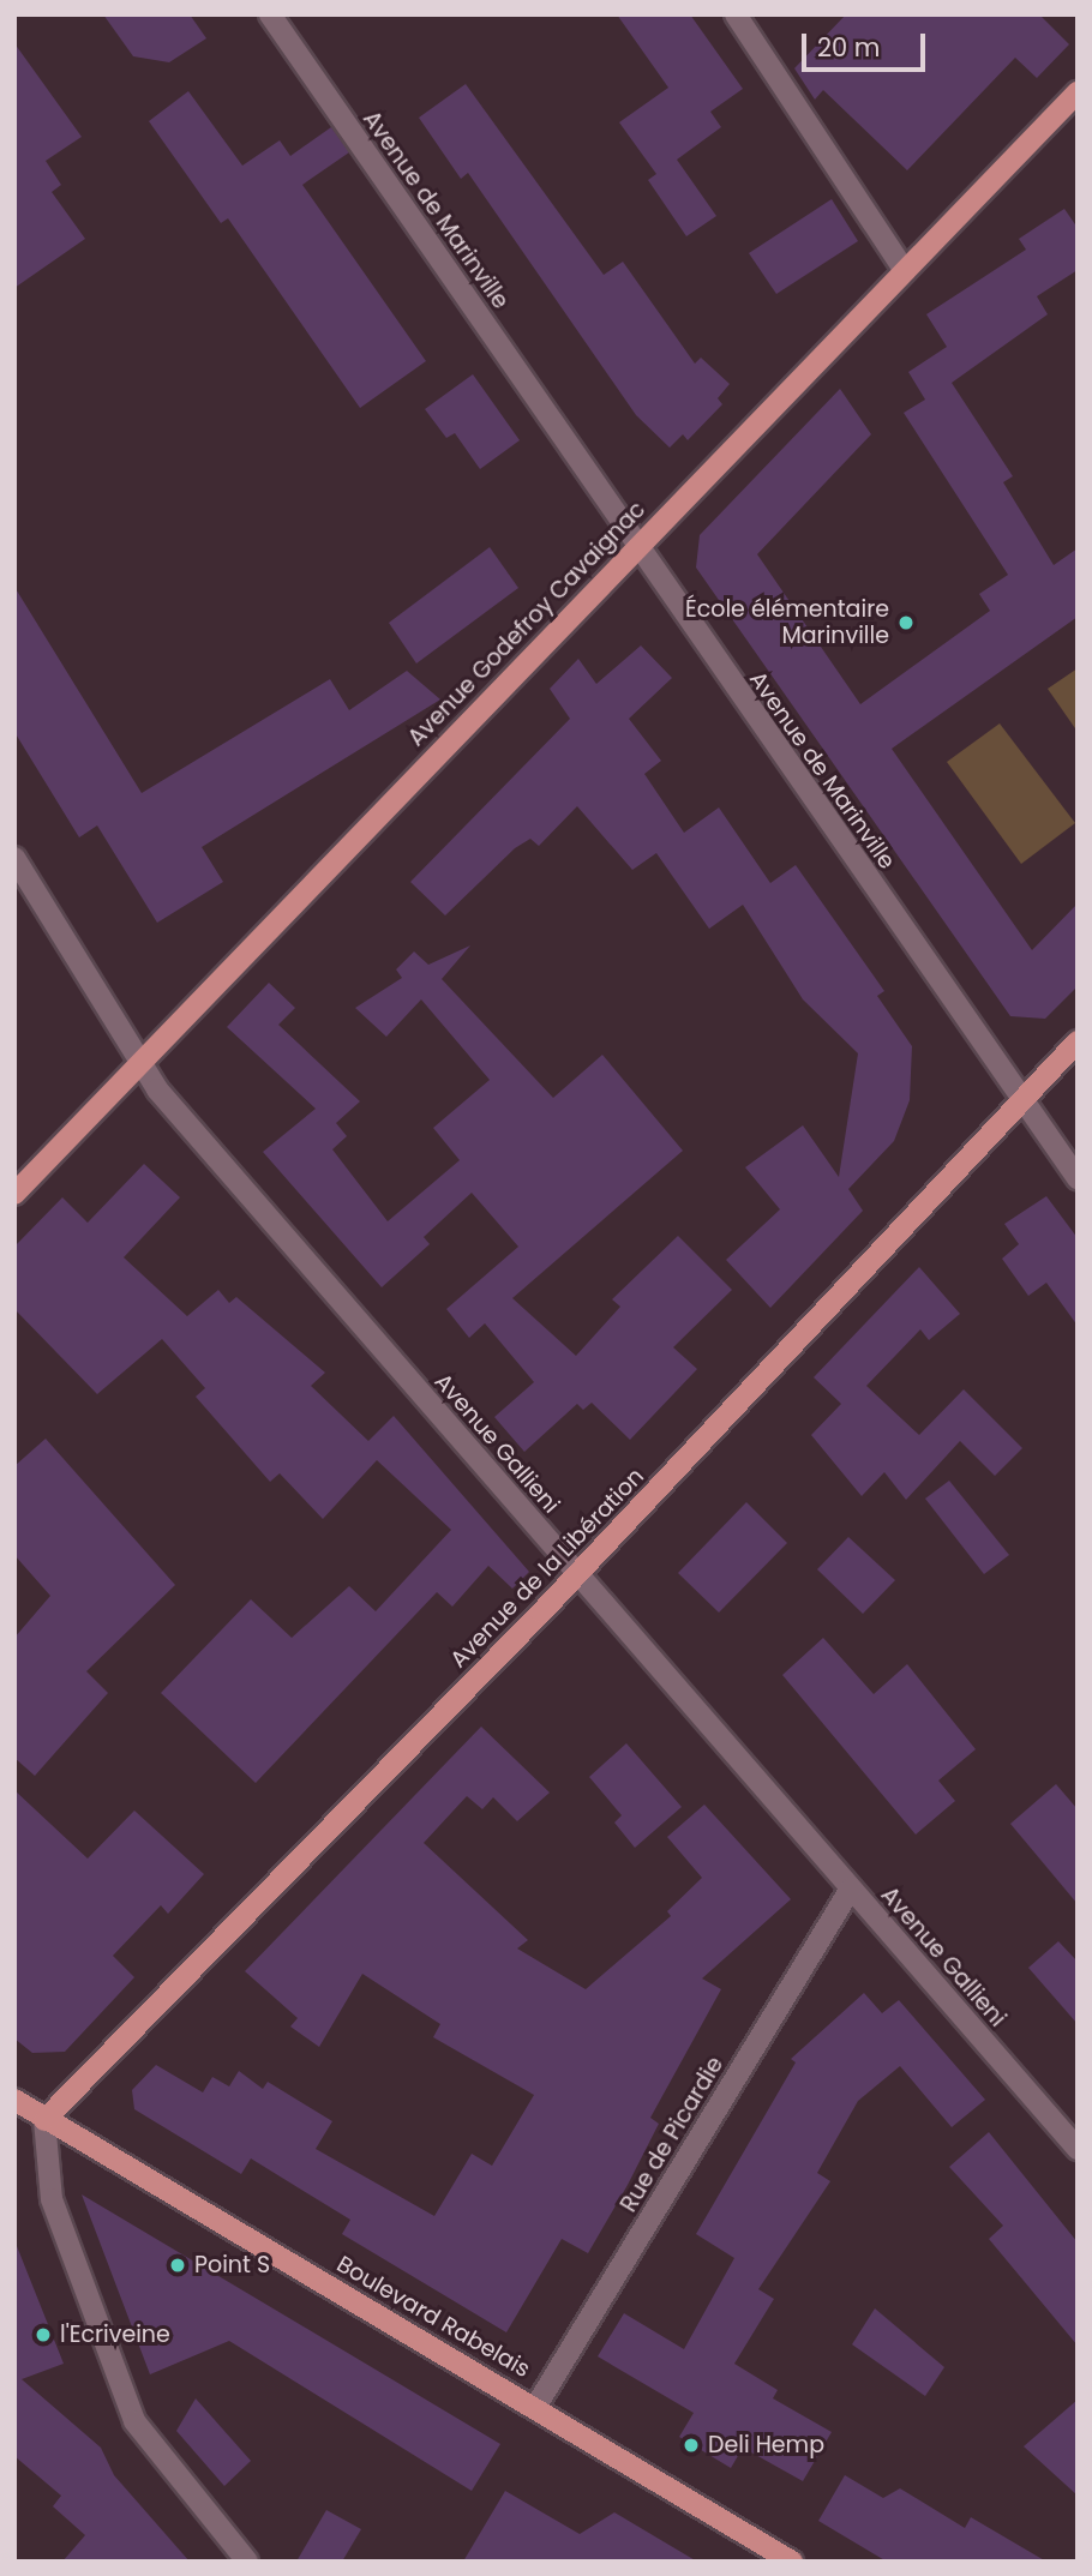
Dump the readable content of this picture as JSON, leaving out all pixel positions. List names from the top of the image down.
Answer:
{
  "streets": {
    "main road": ["Avenue Godefroy Cavaignac", "Avenue de la Libération", "Boulevard Rabelais"],
    "street": ["Avenue de Marinville", "Avenue Gallieni", "Rue de Picardie"]
  },
  "crossings": [
    ["Avenue de Marinville", "Avenue Godefroy Cavaignac"],
    ["Avenue de Marinville", "Avenue de la Libération"],
    ["Avenue Godefroy Cavaignac", "Avenue Gallieni"],
    ["Avenue Gallieni", "Avenue de la Libération"],
    ["Avenue Gallieni", "Rue de Picardie"],
    ["Avenue de la Libération", "Boulevard Rabelais"],
    ["Rue de Picardie", "Boulevard Rabelais"]
  ],
  "places": [
    "École élémentaire Marinville",
    "Point S",
    "l'Ecriveine",
    "Deli Hemp"
  ],
  "scale_bar": "20 m"
}
